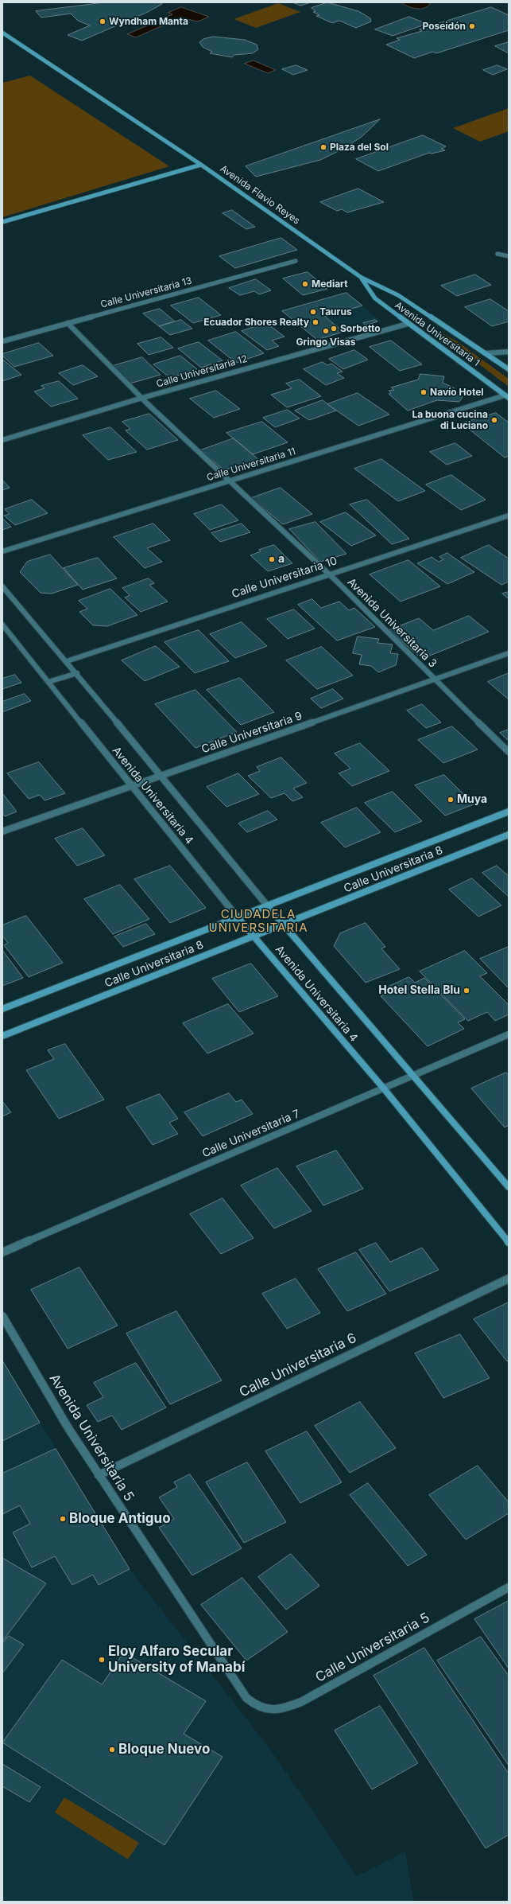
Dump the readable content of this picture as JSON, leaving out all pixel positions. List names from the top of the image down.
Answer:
{
  "streets": {
    "street": [
      "Avenida Flavio Reyes",
      "Calle Universitaria 13",
      "Avenida Universitaria 1",
      "Calle Universitaria 12",
      "Calle Universitaria 11",
      "Calle Universitaria 10",
      "Avenida Universitaria 3",
      "Calle Universitaria 9",
      "Avenida Universitaria 4",
      "Calle Universitaria 8",
      "Calle Universitaria 7",
      "Calle Universitaria 6",
      "Avenida Universitaria 5",
      "Calle Universitaria 5"
    ]
  },
  "crossings": [
    ["Avenida Flavio Reyes", "Avenida Universitaria 1"],
    ["Calle Universitaria 13", "Avenida Universitaria 3"],
    ["Avenida Universitaria 1", "Calle Universitaria 12"],
    ["Avenida Universitaria 1", "Calle Universitaria 11"],
    ["Calle Universitaria 12", "Avenida Universitaria 3"],
    ["Calle Universitaria 11", "Avenida Universitaria 3"],
    ["Calle Universitaria 10", "Avenida Universitaria 3"],
    ["Calle Universitaria 10", "Avenida Universitaria 4"],
    ["Avenida Universitaria 3", "Calle Universitaria 9"],
    ["Calle Universitaria 9", "Avenida Universitaria 4"],
    ["Avenida Universitaria 4", "Calle Universitaria 8"],
    ["Avenida Universitaria 4", "Calle Universitaria 7"],
    ["Calle Universitaria 6", "Avenida Universitaria 5"],
    ["Avenida Universitaria 5", "Calle Universitaria 5"]
  ],
  "districts": ["CIUDADELA UNIVERSITARIA"],
  "places": [
    "Wyndham Manta",
    "Poseidón",
    "Plaza del Sol",
    "Mediart",
    "Taurus",
    "Ecuador Shores Realty",
    "Sorbetto",
    "Gringo Visas",
    "Navío Hotel",
    "La buona cucina di Luciano",
    "a",
    "Muya",
    "Hotel Stella Blu",
    "Bloque Antiguo",
    "Eloy Alfaro Secular University of Manabí",
    "Bloque Nuevo"
  ]
}
